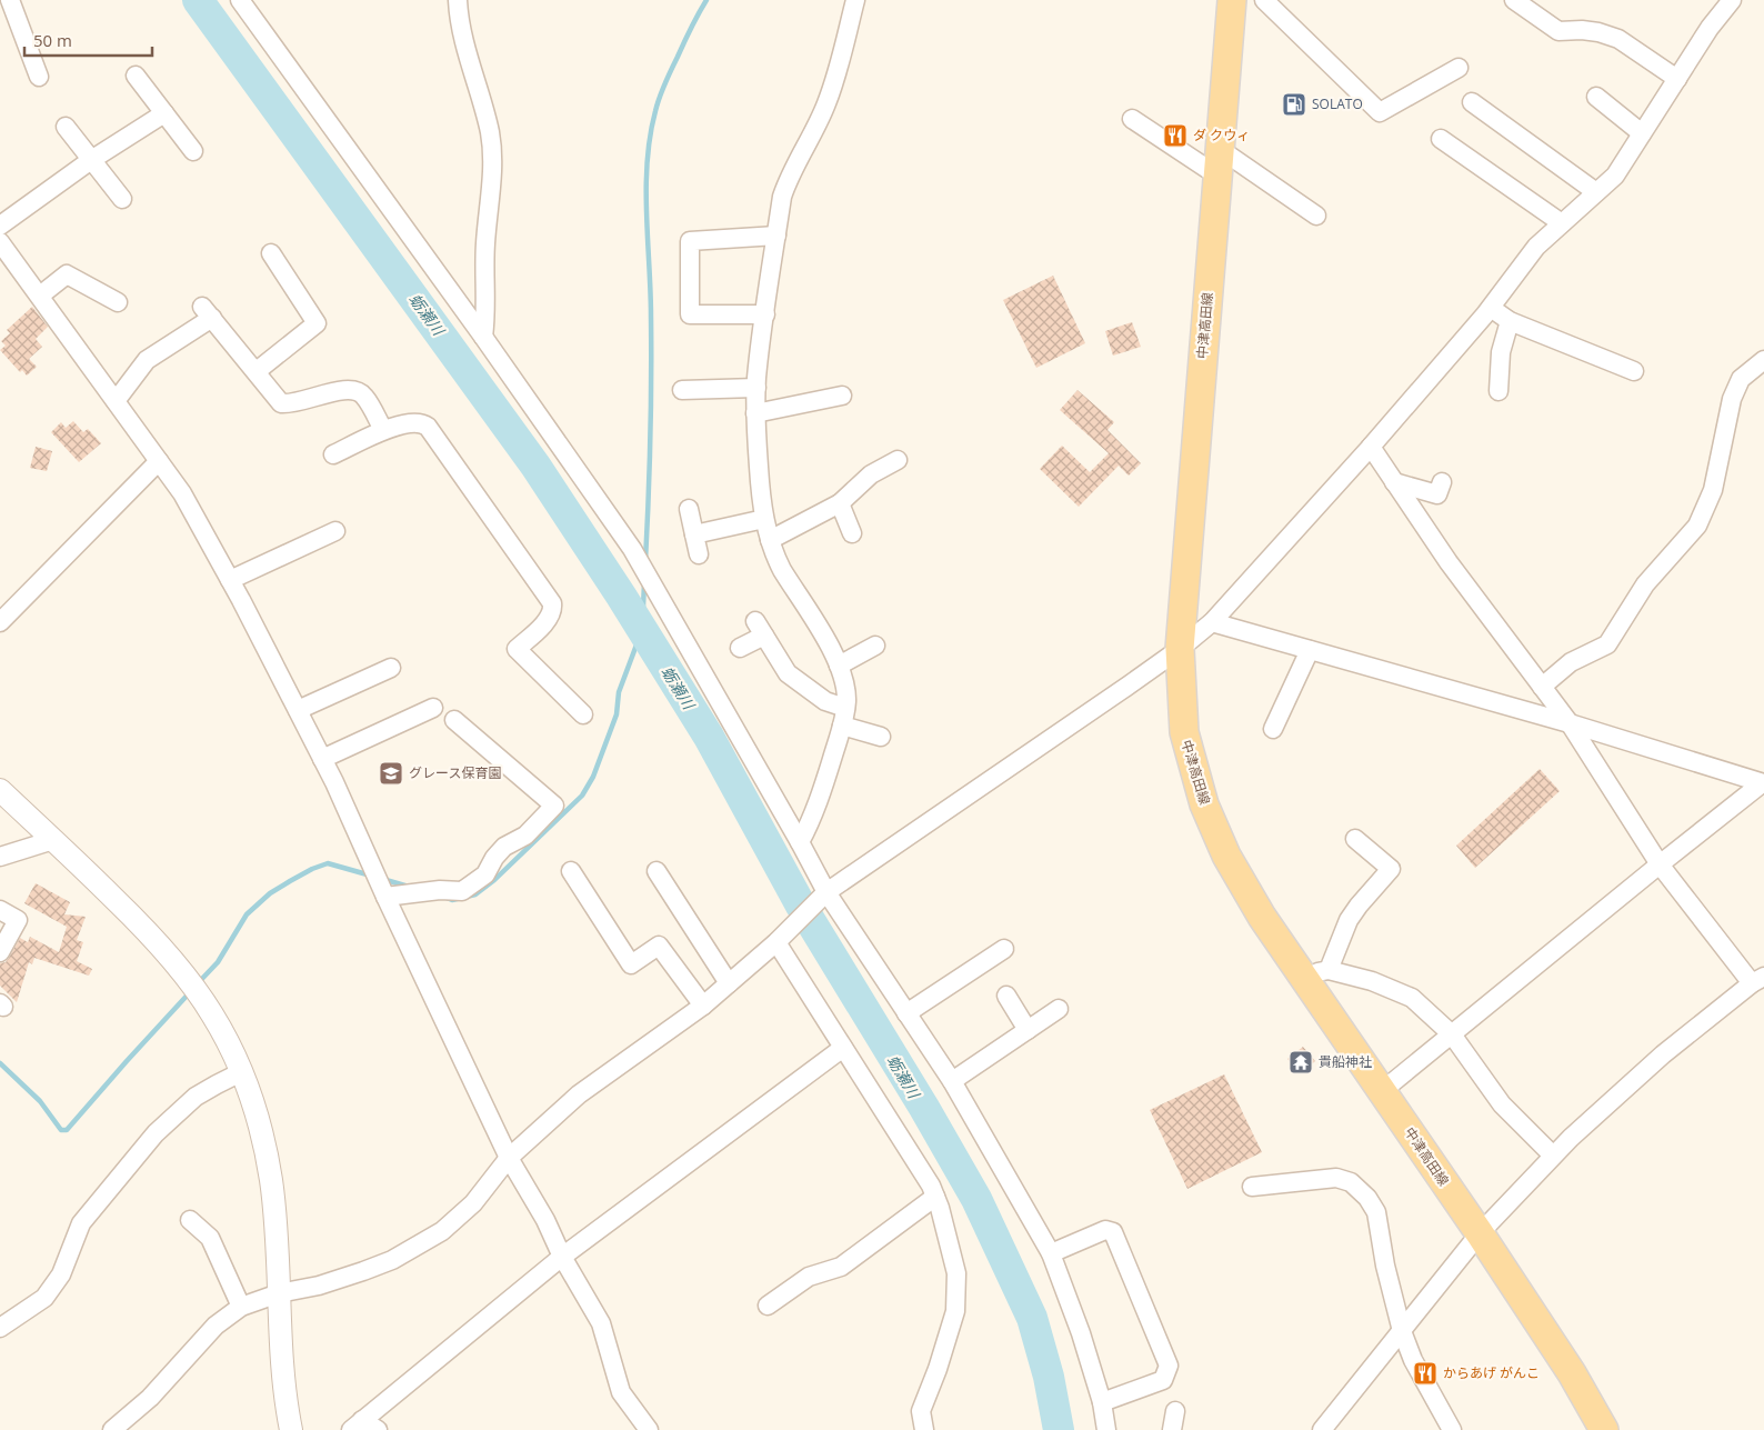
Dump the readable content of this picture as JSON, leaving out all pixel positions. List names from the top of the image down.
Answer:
{
  "streets": {
    "main road": ["中津高田線"]
  },
  "water": ["蛎瀬川"],
  "places": {
    "fuel station": ["SOLATO"],
    "restaurant": ["ダ クウィ", "からあげ がんこ"],
    "school or university": ["グレース保育園"],
    "temple": ["貴船神社"]
  },
  "scale_bar": "50 m"
}
